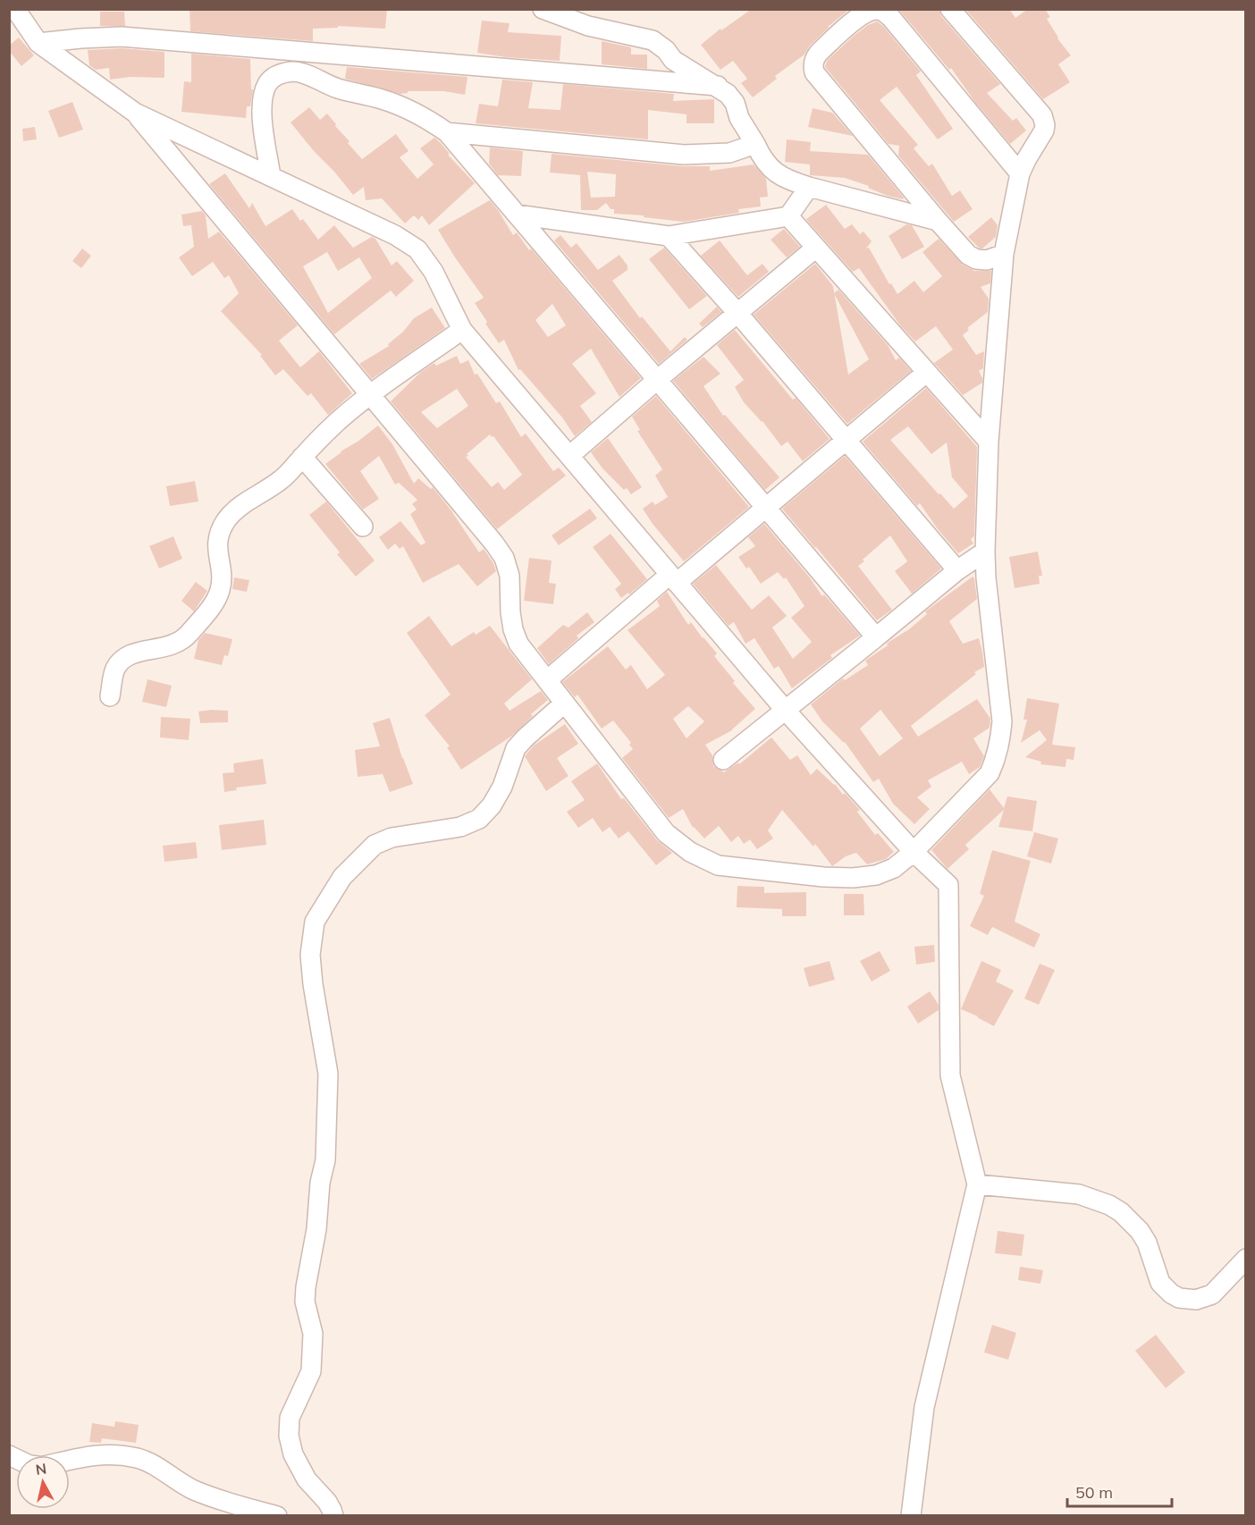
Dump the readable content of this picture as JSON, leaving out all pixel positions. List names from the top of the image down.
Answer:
{
  "scale_bar": "50 m",
  "north": "top"
}
